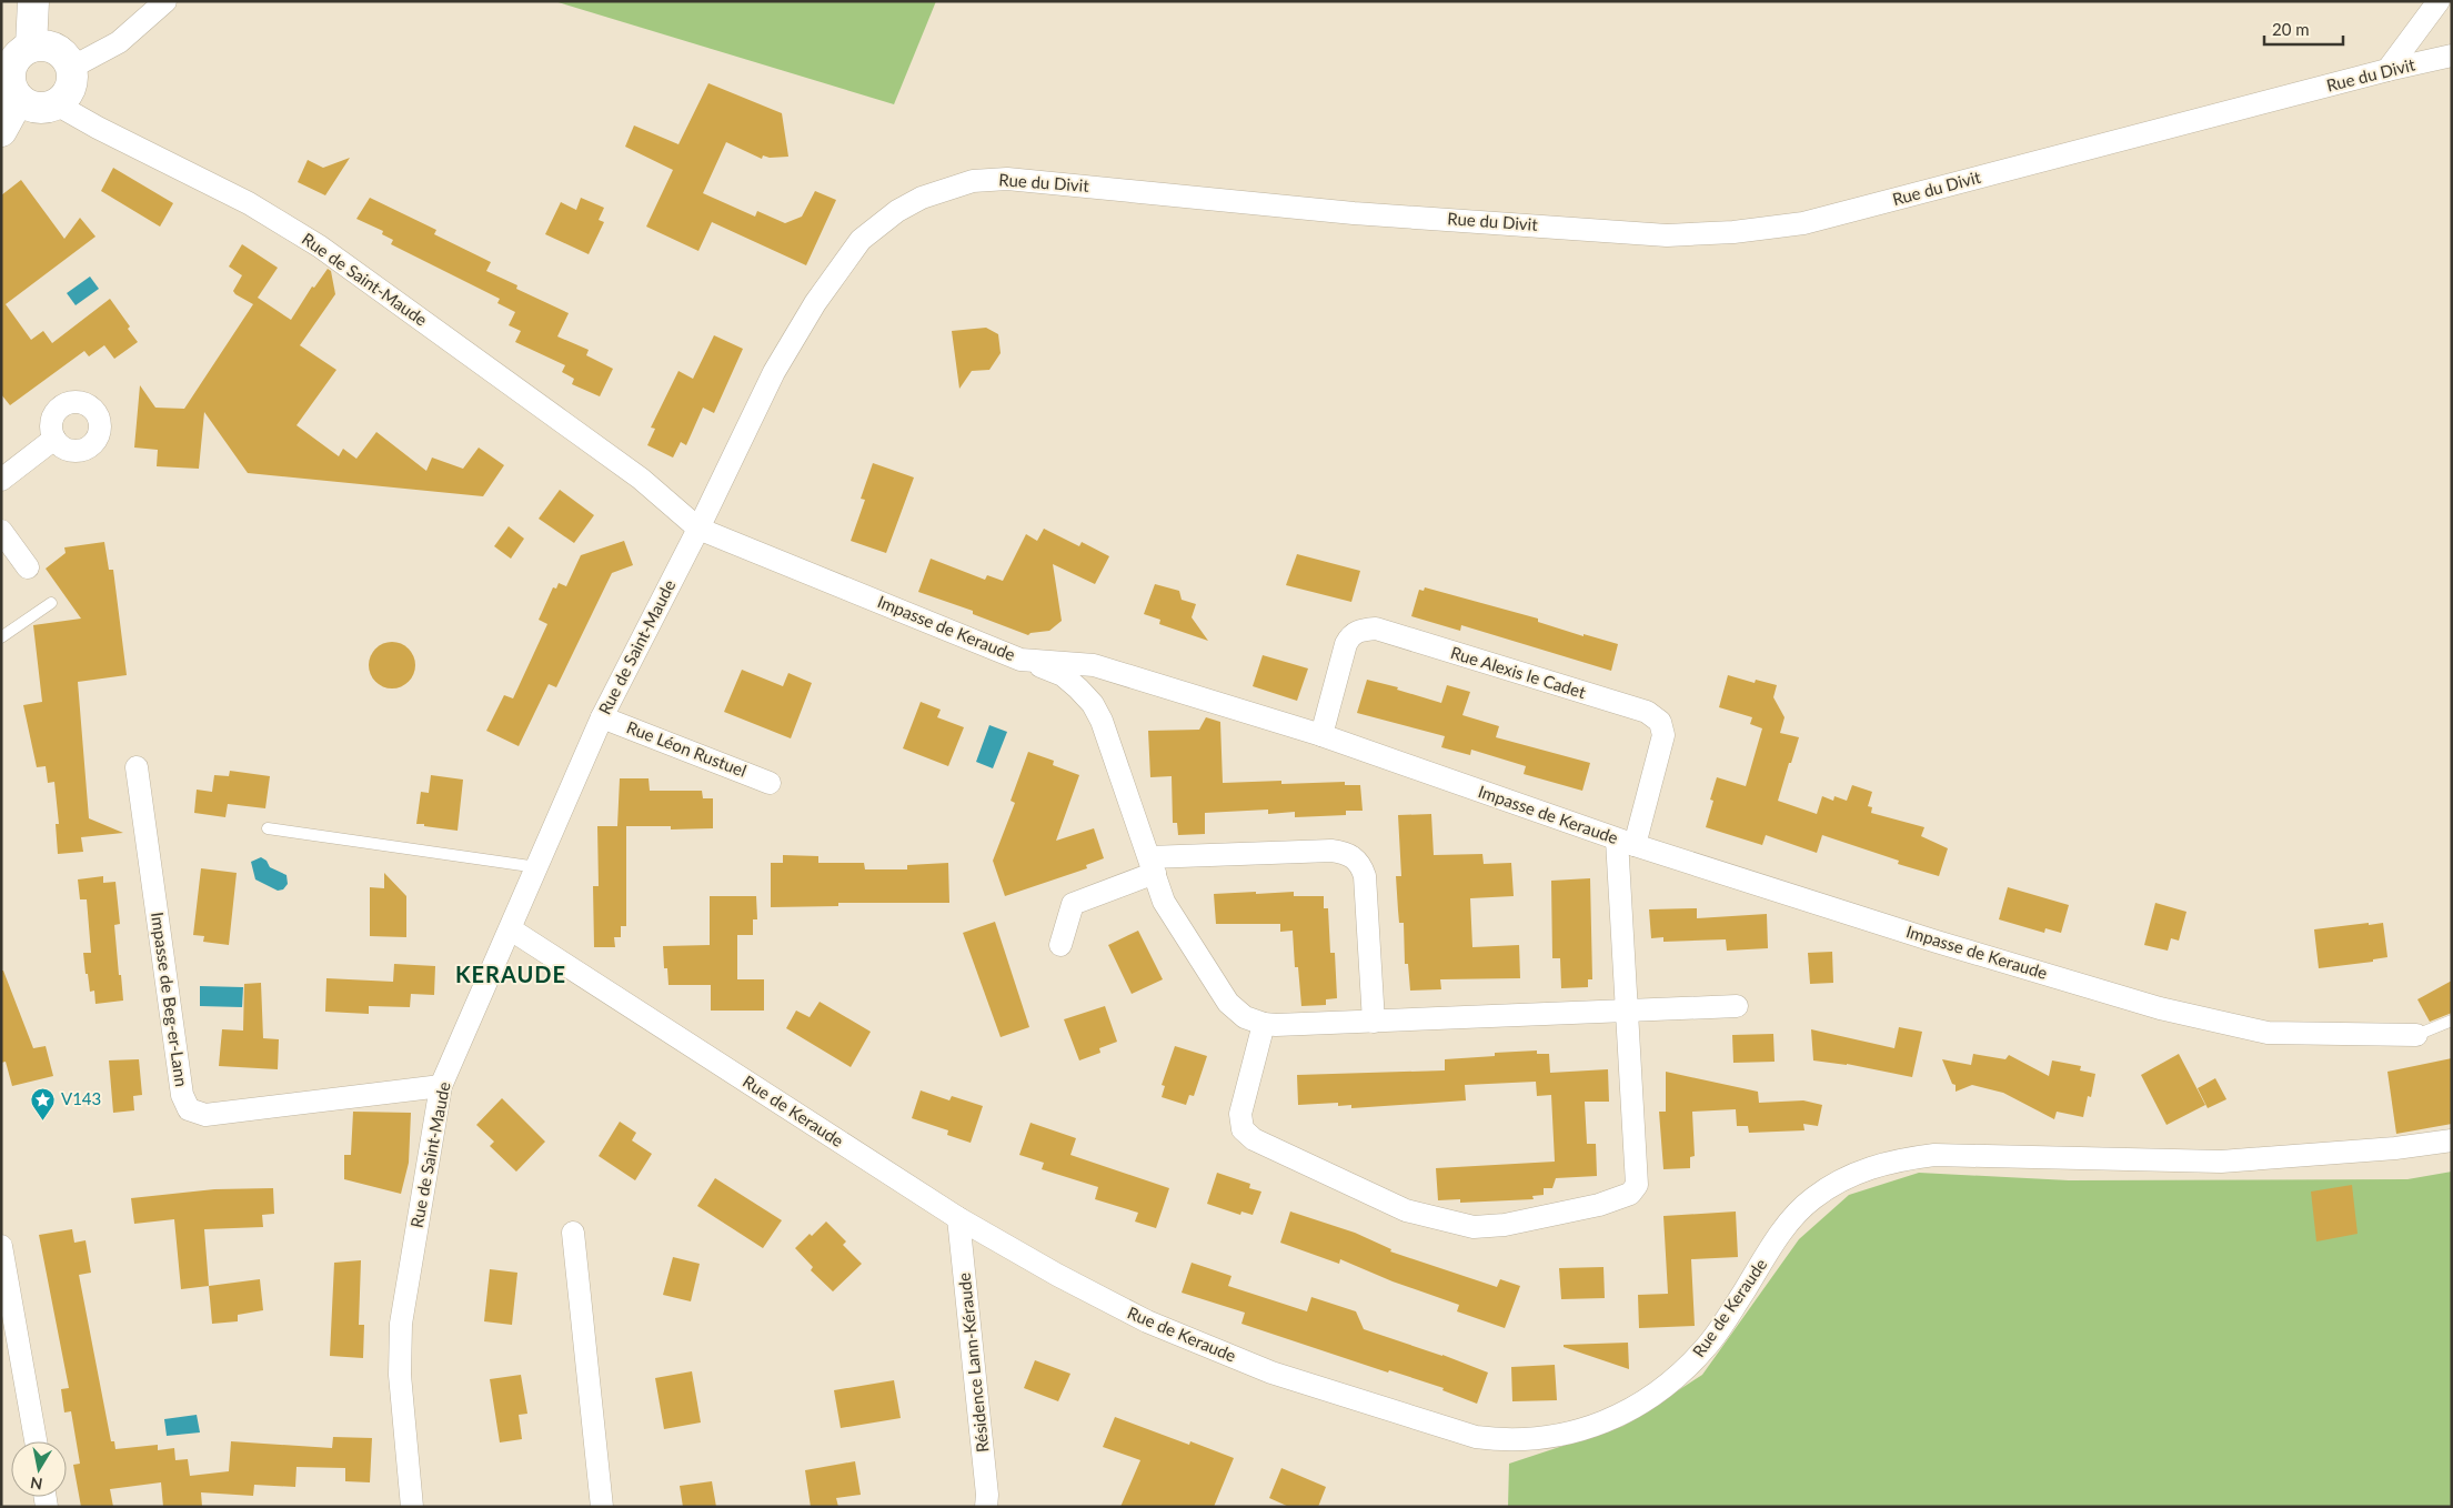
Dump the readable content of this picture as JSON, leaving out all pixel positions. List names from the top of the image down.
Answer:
{
  "streets": {
    "street": [
      "Rue du Divit",
      "Rue de Saint-Maude",
      "Impasse de Keraude",
      "Rue Alexis le Cadet",
      "Rue Léon Rustuel",
      "Impasse de Beg-er-Lann",
      "Rue de Keraude",
      "Résidence Lann-Kéraude"
    ]
  },
  "crossings": [
    ["Rue du Divit", "Rue de Saint-Maude"],
    ["Rue du Divit", "Impasse de Keraude"],
    ["Rue de Saint-Maude", "Impasse de Keraude"],
    ["Rue de Saint-Maude", "Rue Léon Rustuel"],
    ["Rue de Saint-Maude", "Impasse de Beg-er-Lann"],
    ["Rue de Saint-Maude", "Rue de Keraude"],
    ["Impasse de Keraude", "Rue Alexis le Cadet"],
    ["Rue de Keraude", "Résidence Lann-Kéraude"]
  ],
  "districts": ["KERAUDE"],
  "places": {
    "place": ["V143"]
  },
  "scale_bar": "20 m",
  "north": "bottom"
}
